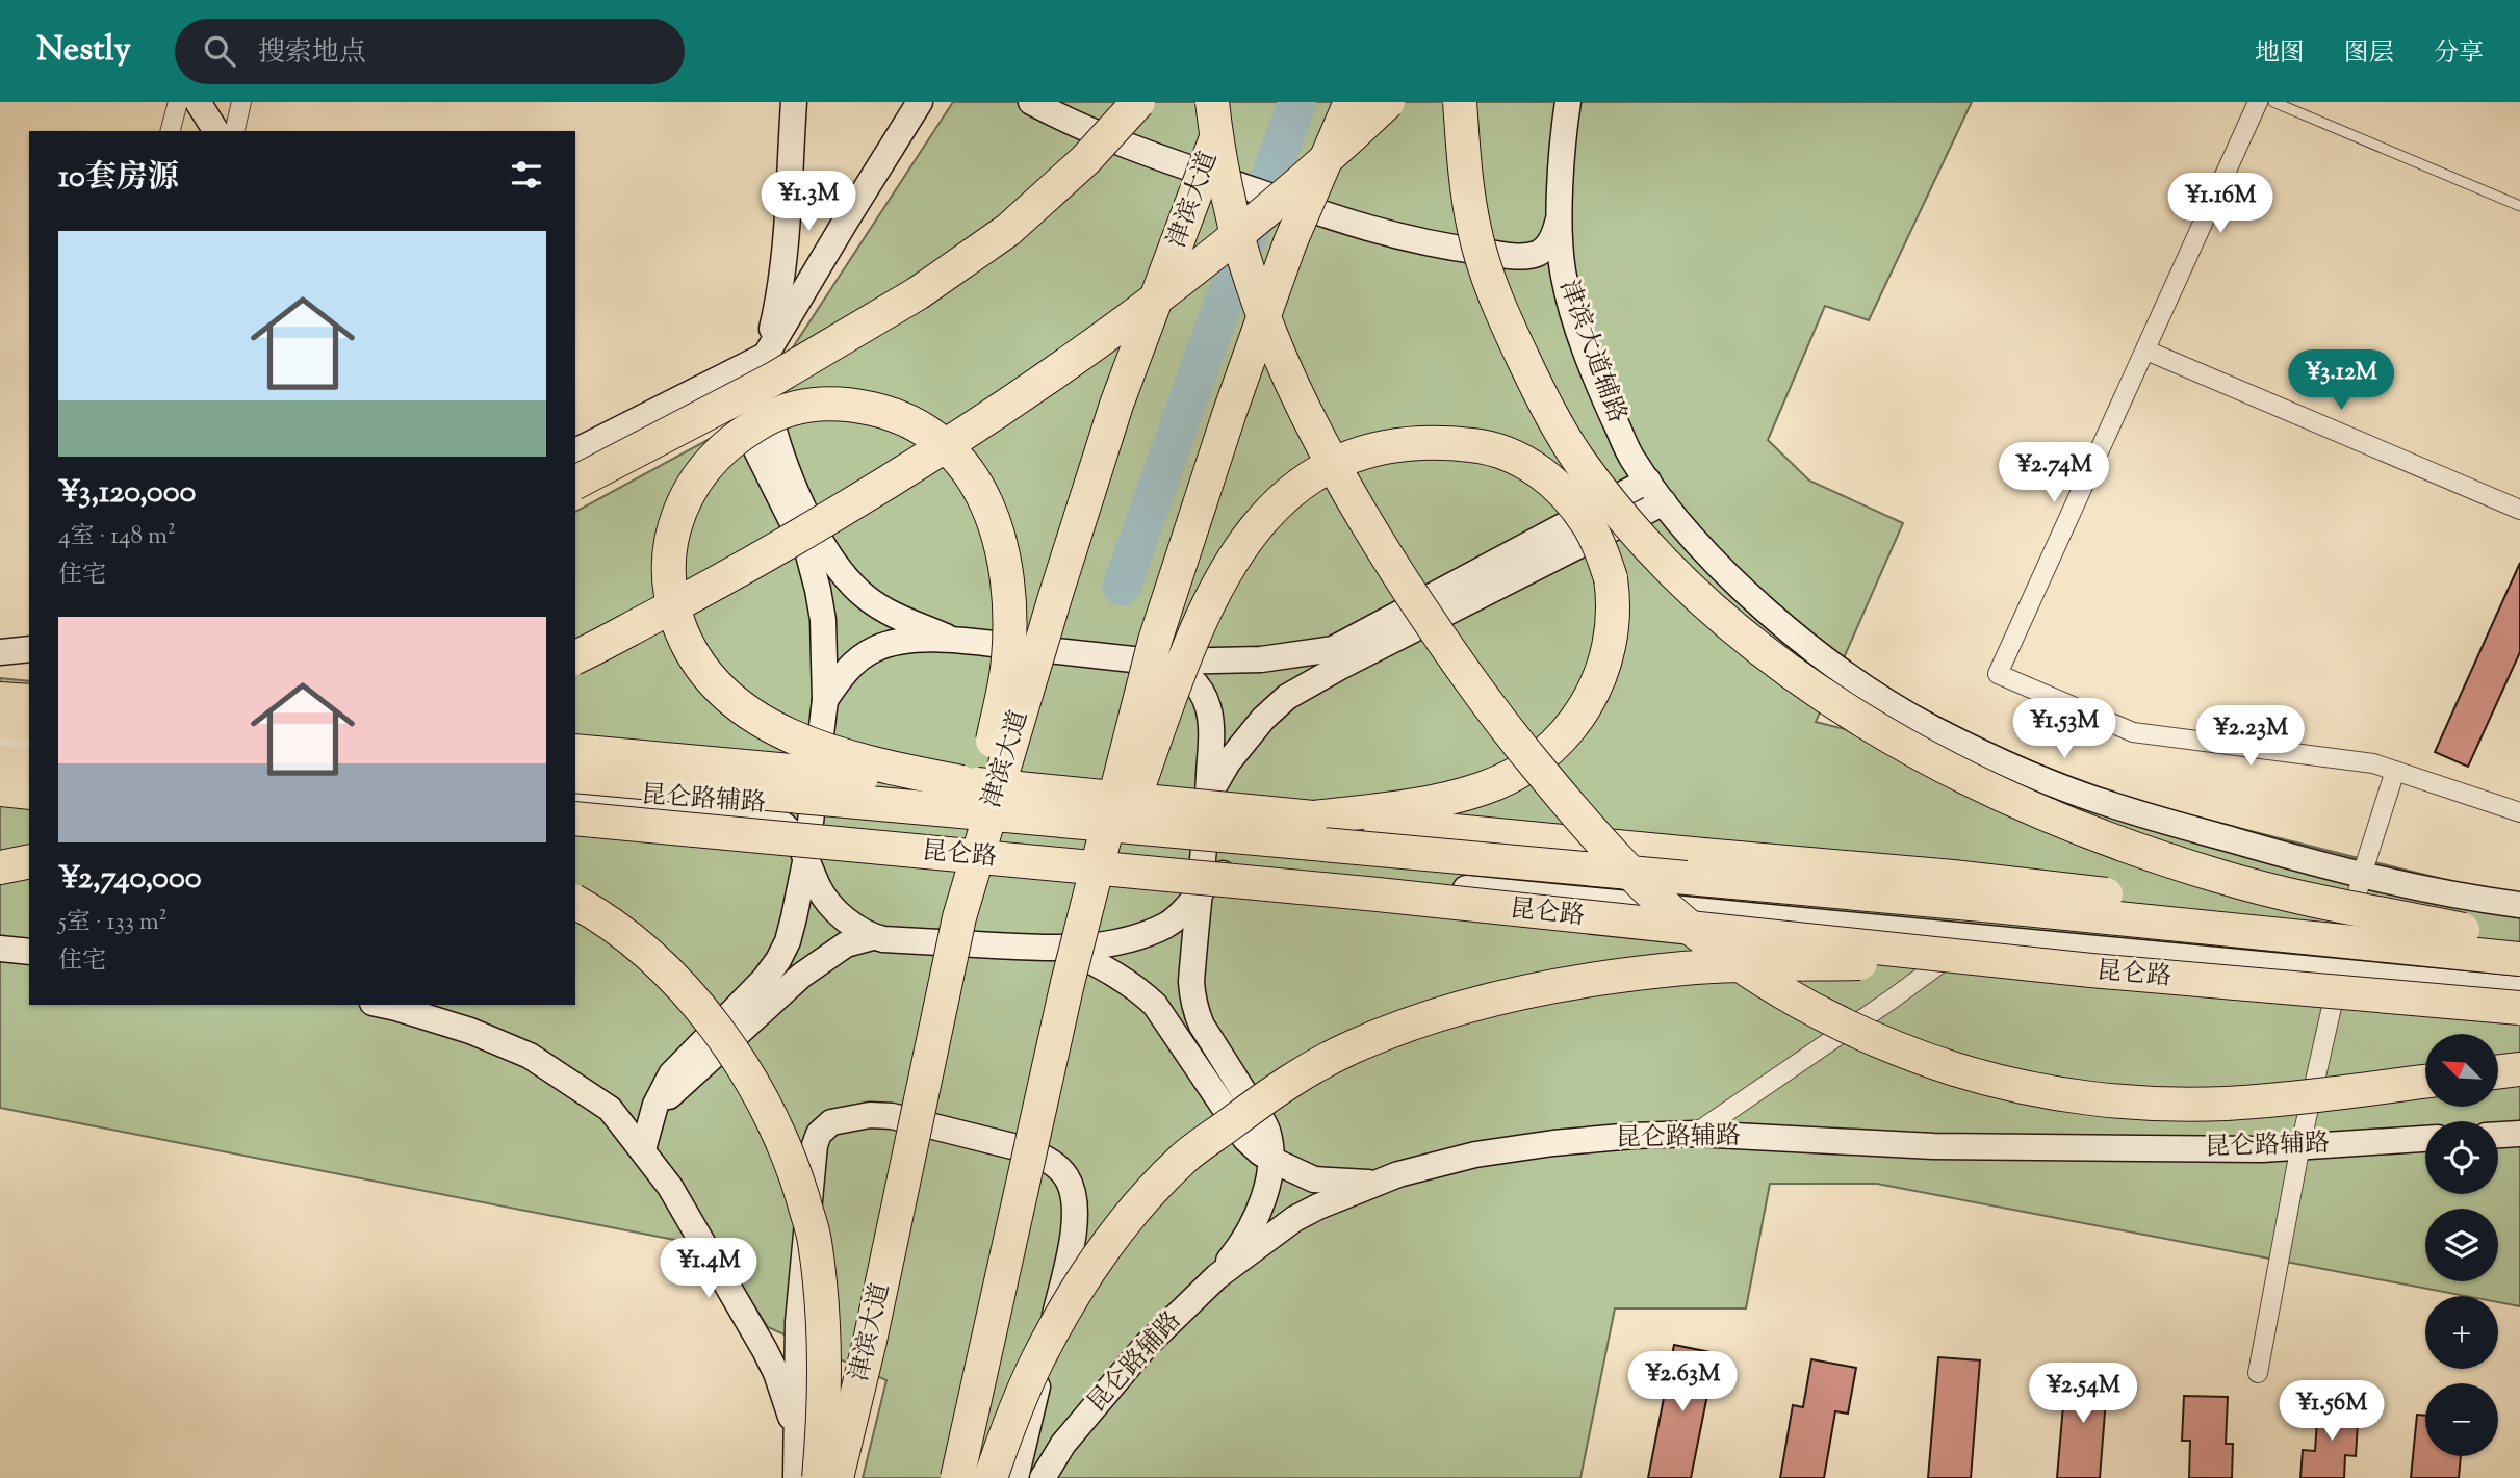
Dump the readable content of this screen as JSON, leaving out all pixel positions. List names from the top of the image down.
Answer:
{
  "streets": {
    "highway": ["津滨大道", "昆仑路"],
    "main road": ["津滨大道辅路", "昆仑路辅路"]
  },
  "north": "top left",
  "page": {
    "header": "Nestly",
    "search": "搜索地点",
    "nav": ["地图", "图层", "分享"],
    "heading": "10套房源",
    "price": [
      "¥1.3M",
      "¥1.16M",
      "¥3.12M",
      "¥2.74M",
      "¥1.53M",
      "¥2.23M",
      "¥1.4M",
      "¥2.63M",
      "¥2.54M",
      "¥1.56M"
    ],
    "list": [
      {
        "name": "¥3,120,000",
        "note": "4室 · 148 m² · 住宅"
      },
      {
        "name": "¥2,740,000",
        "note": "5室 · 133 m² · 住宅"
      }
    ],
    "map_buttons": ["+", "−"]
  }
}
